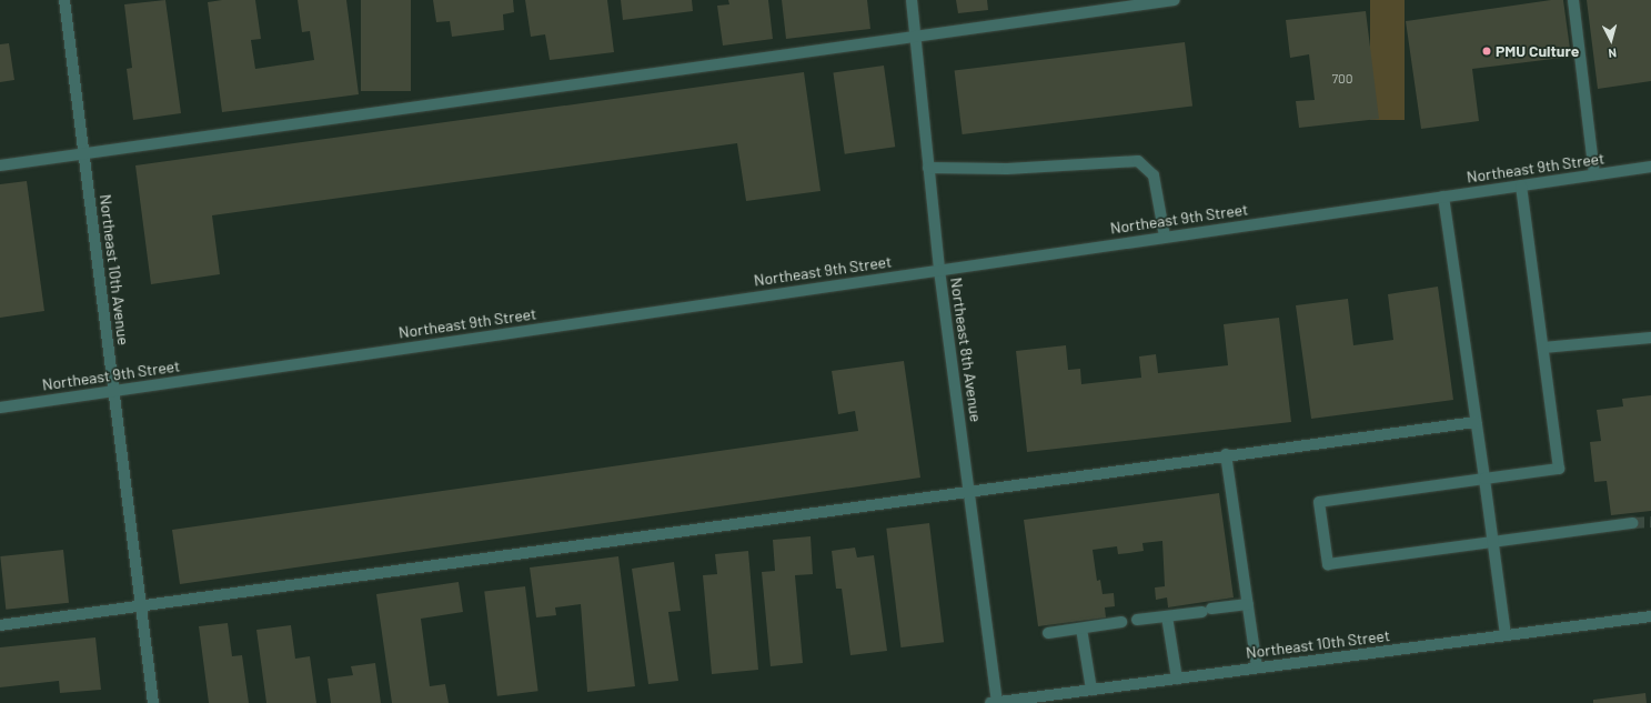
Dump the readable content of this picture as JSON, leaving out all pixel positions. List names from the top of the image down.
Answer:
{
  "streets": {
    "street": [
      "Northeast 9th Street",
      "Northeast 10th Avenue",
      "Northeast 8th Avenue",
      "Northeast 10th Street"
    ]
  },
  "crossings": [
    ["Northeast 9th Street", "Northeast 10th Avenue"],
    ["Northeast 9th Street", "Northeast 8th Avenue"],
    ["Northeast 8th Avenue", "Northeast 10th Street"]
  ],
  "places": ["PMU Culture"],
  "house_numbers": ["700"],
  "north": "bottom"
}
